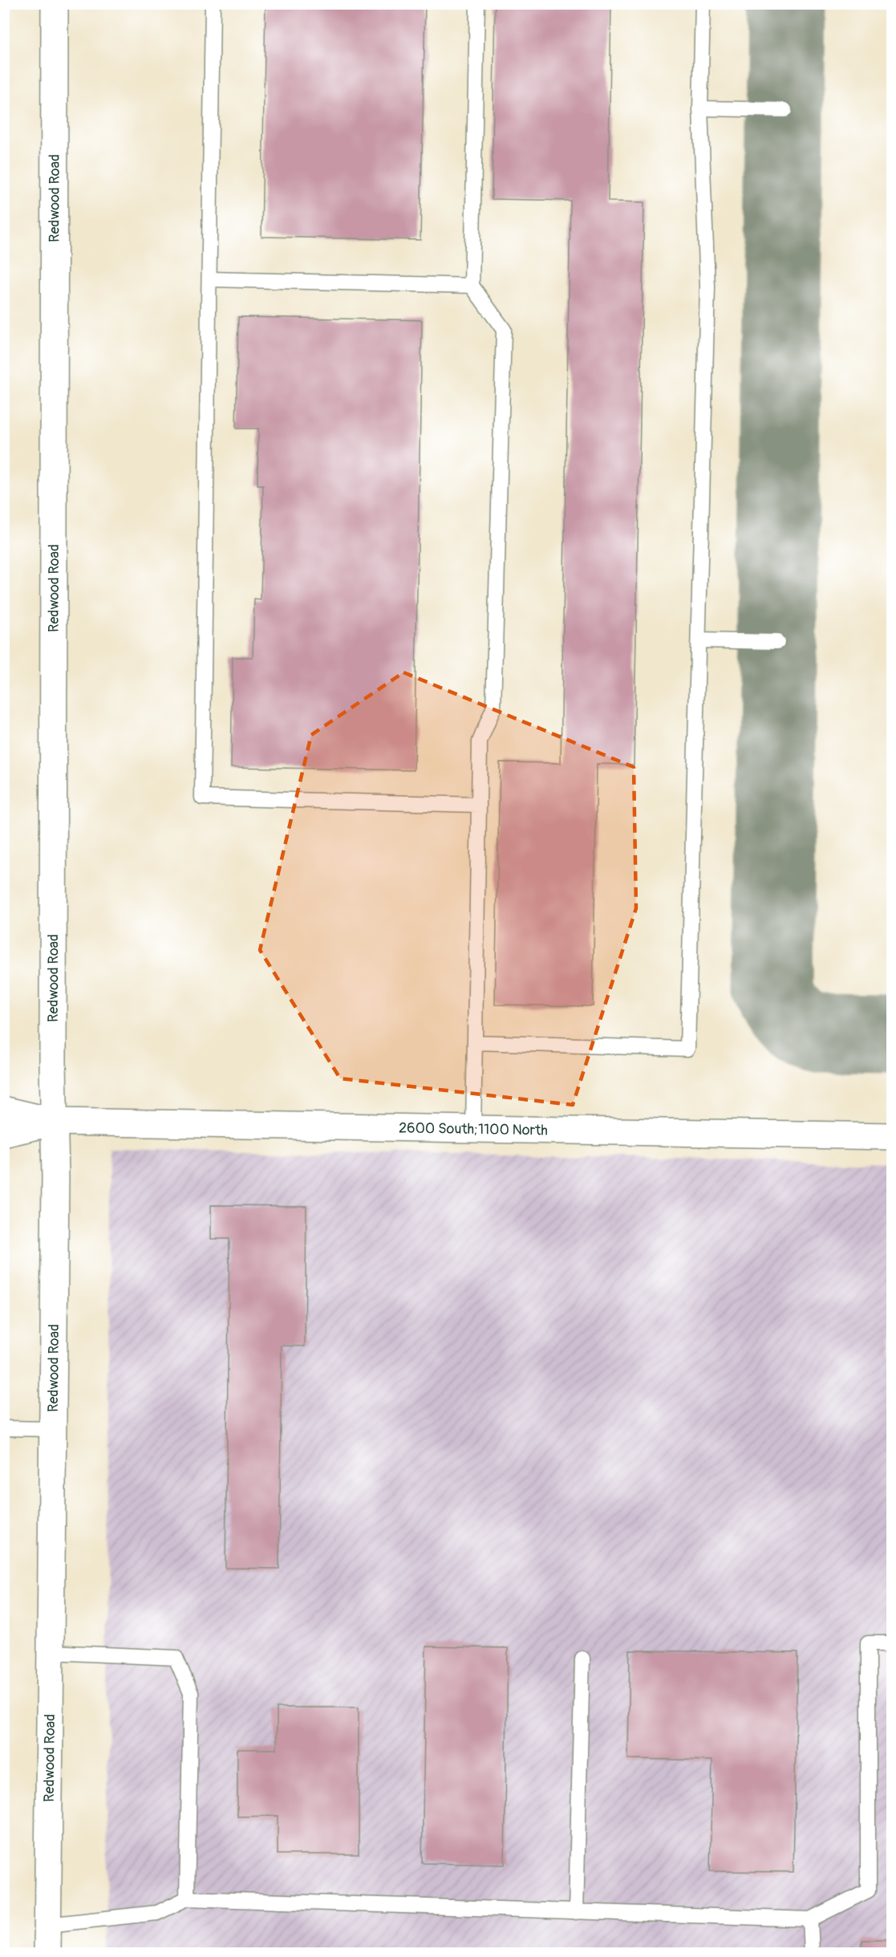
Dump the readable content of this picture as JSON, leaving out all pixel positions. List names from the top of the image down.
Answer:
{
  "streets": {
    "main road": ["Redwood Road", "2600 South;1100 North"]
  },
  "crossings": [
    ["Redwood Road", "2600 South;1100 North"]
  ]
}
